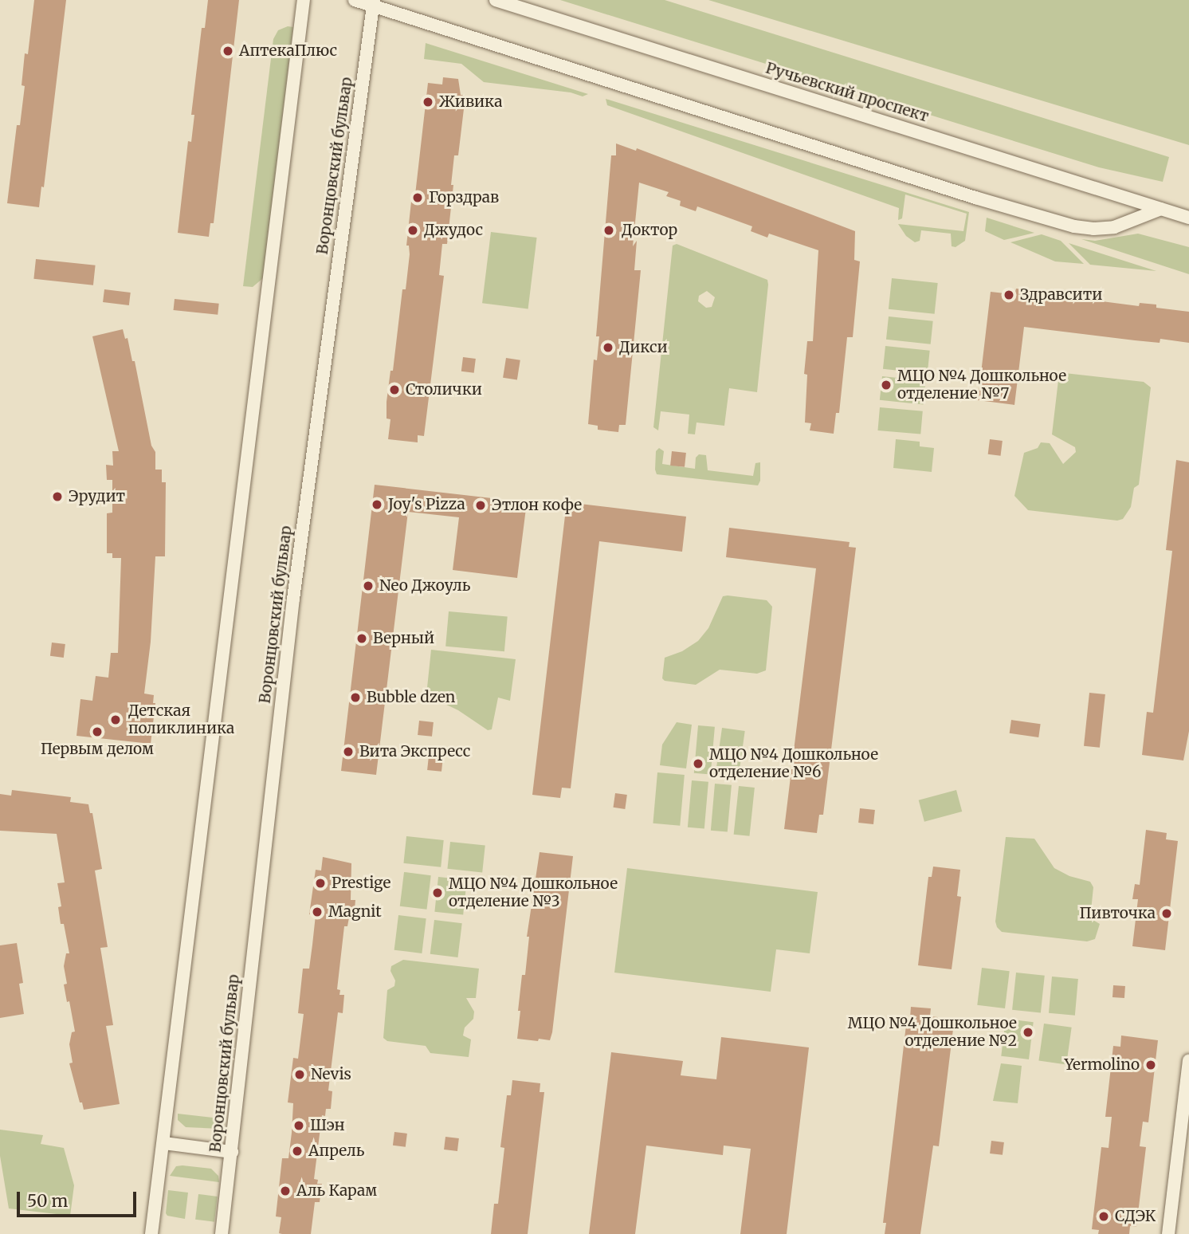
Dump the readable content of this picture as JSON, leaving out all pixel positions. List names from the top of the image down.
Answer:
{
  "streets": {
    "street": ["Ручьевский проспект", "Воронцовский бульвар"]
  },
  "places": [
    "АптекаПлюс",
    "Живика",
    "Горздрав",
    "Джудос",
    "Доктор",
    "Здравсити",
    "Дикси",
    "МЦО №4 Дошкольное отделение №7",
    "Столички",
    "Эрудит",
    "Joy's Pizza",
    "Этлон кофе",
    "Neo Джоуль",
    "Верный",
    "Bubble dzen",
    "Детская поликлиника",
    "Первым делом",
    "Вита Экспресс",
    "МЦО №4 Дошкольное отделение №6",
    "Prestige",
    "МЦО №4 Дошкольное отделение №3",
    "Magnit",
    "Пивточка",
    "МЦО №4 Дошкольное отделение №2",
    "Yermolino",
    "Nevis",
    "Шэн",
    "Апрель",
    "Аль Карам",
    "СДЭК"
  ],
  "scale_bar": "50 m"
}
